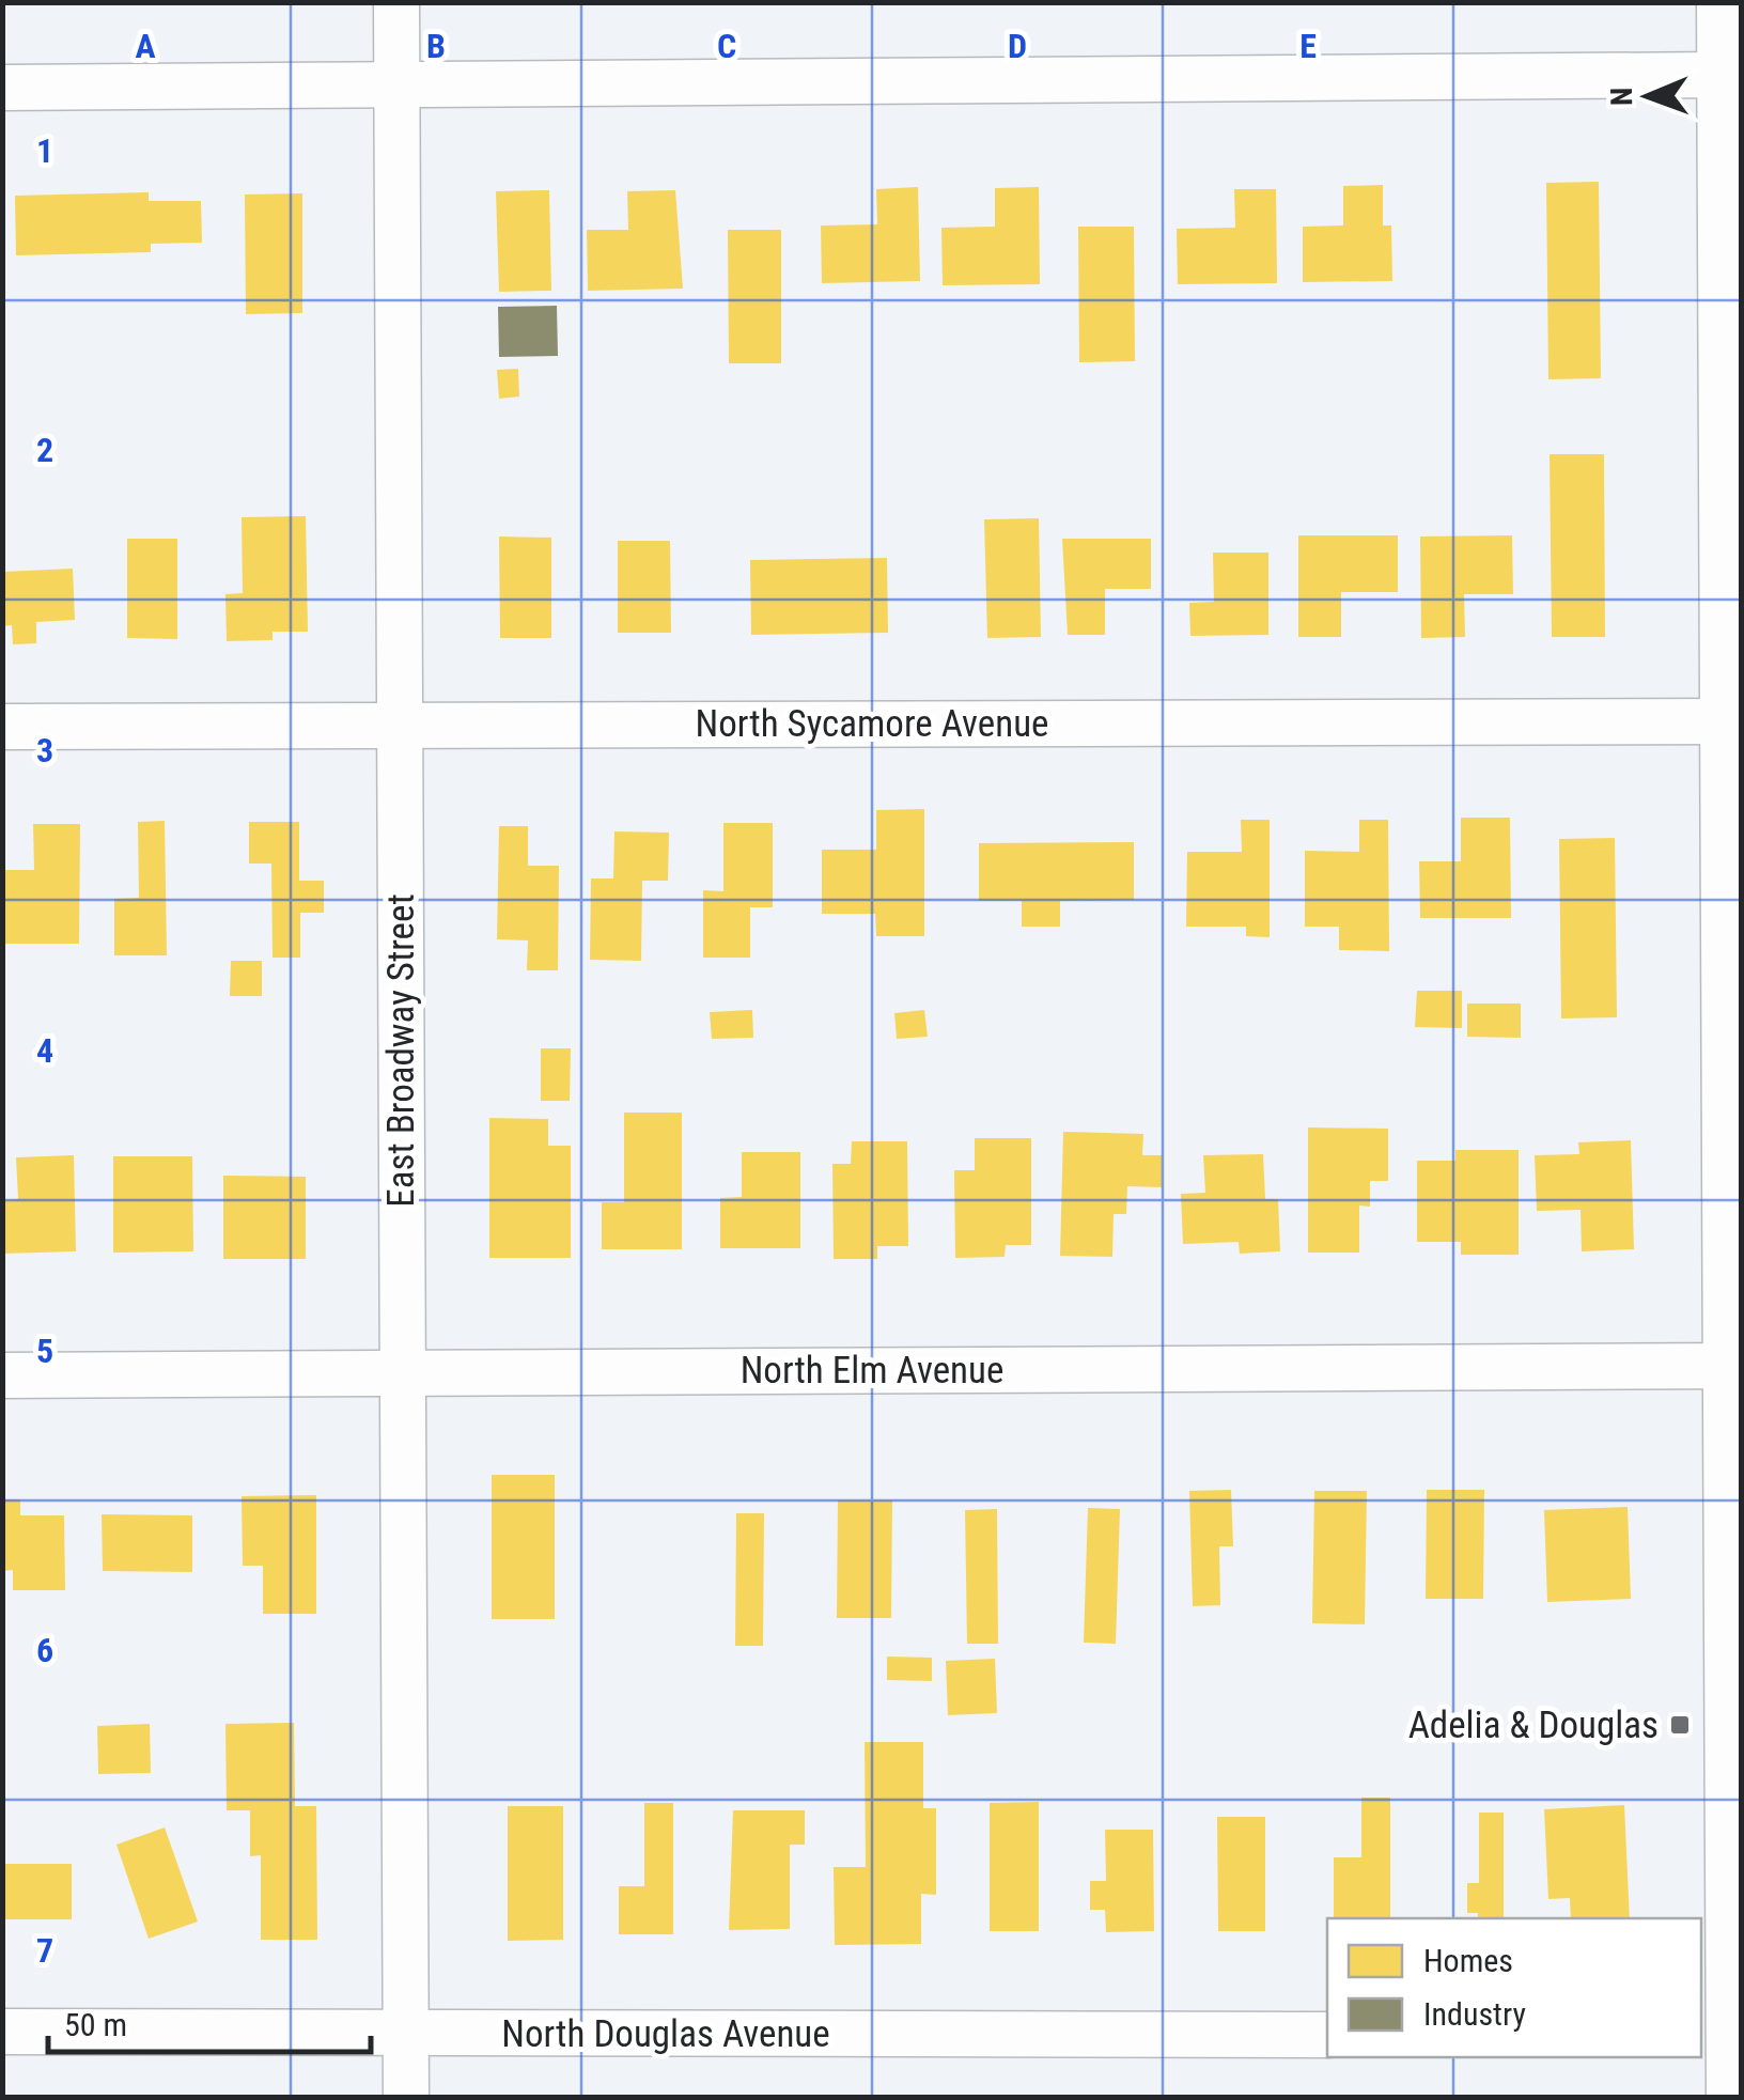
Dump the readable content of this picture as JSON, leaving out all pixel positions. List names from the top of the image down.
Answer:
{
  "streets": {
    "street": [
      "North Sycamore Avenue",
      "East Broadway Street",
      "North Elm Avenue",
      "North Douglas Avenue"
    ]
  },
  "crossings": [
    ["North Sycamore Avenue", "East Broadway Street"],
    ["East Broadway Street", "North Elm Avenue"],
    ["East Broadway Street", "North Douglas Avenue"]
  ],
  "places": {
    "transit": ["Adelia & Douglas"]
  },
  "legend": ["Homes", "Industry"],
  "scale_bar": "50 m",
  "north": "left",
  "grid": {
    "columns": [
      "A",
      "B",
      "C",
      "D",
      "E"
    ],
    "rows": [
      "1",
      "2",
      "3",
      "4",
      "5",
      "6",
      "7"
    ]
  }
}
